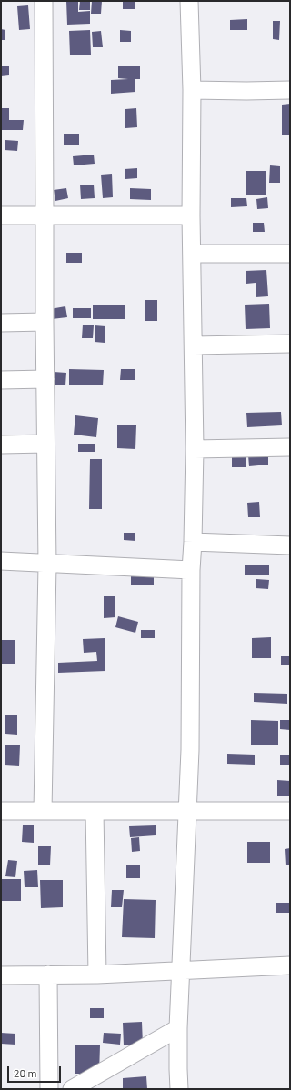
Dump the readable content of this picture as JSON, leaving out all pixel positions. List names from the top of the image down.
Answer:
{
  "scale_bar": "20 m"
}
